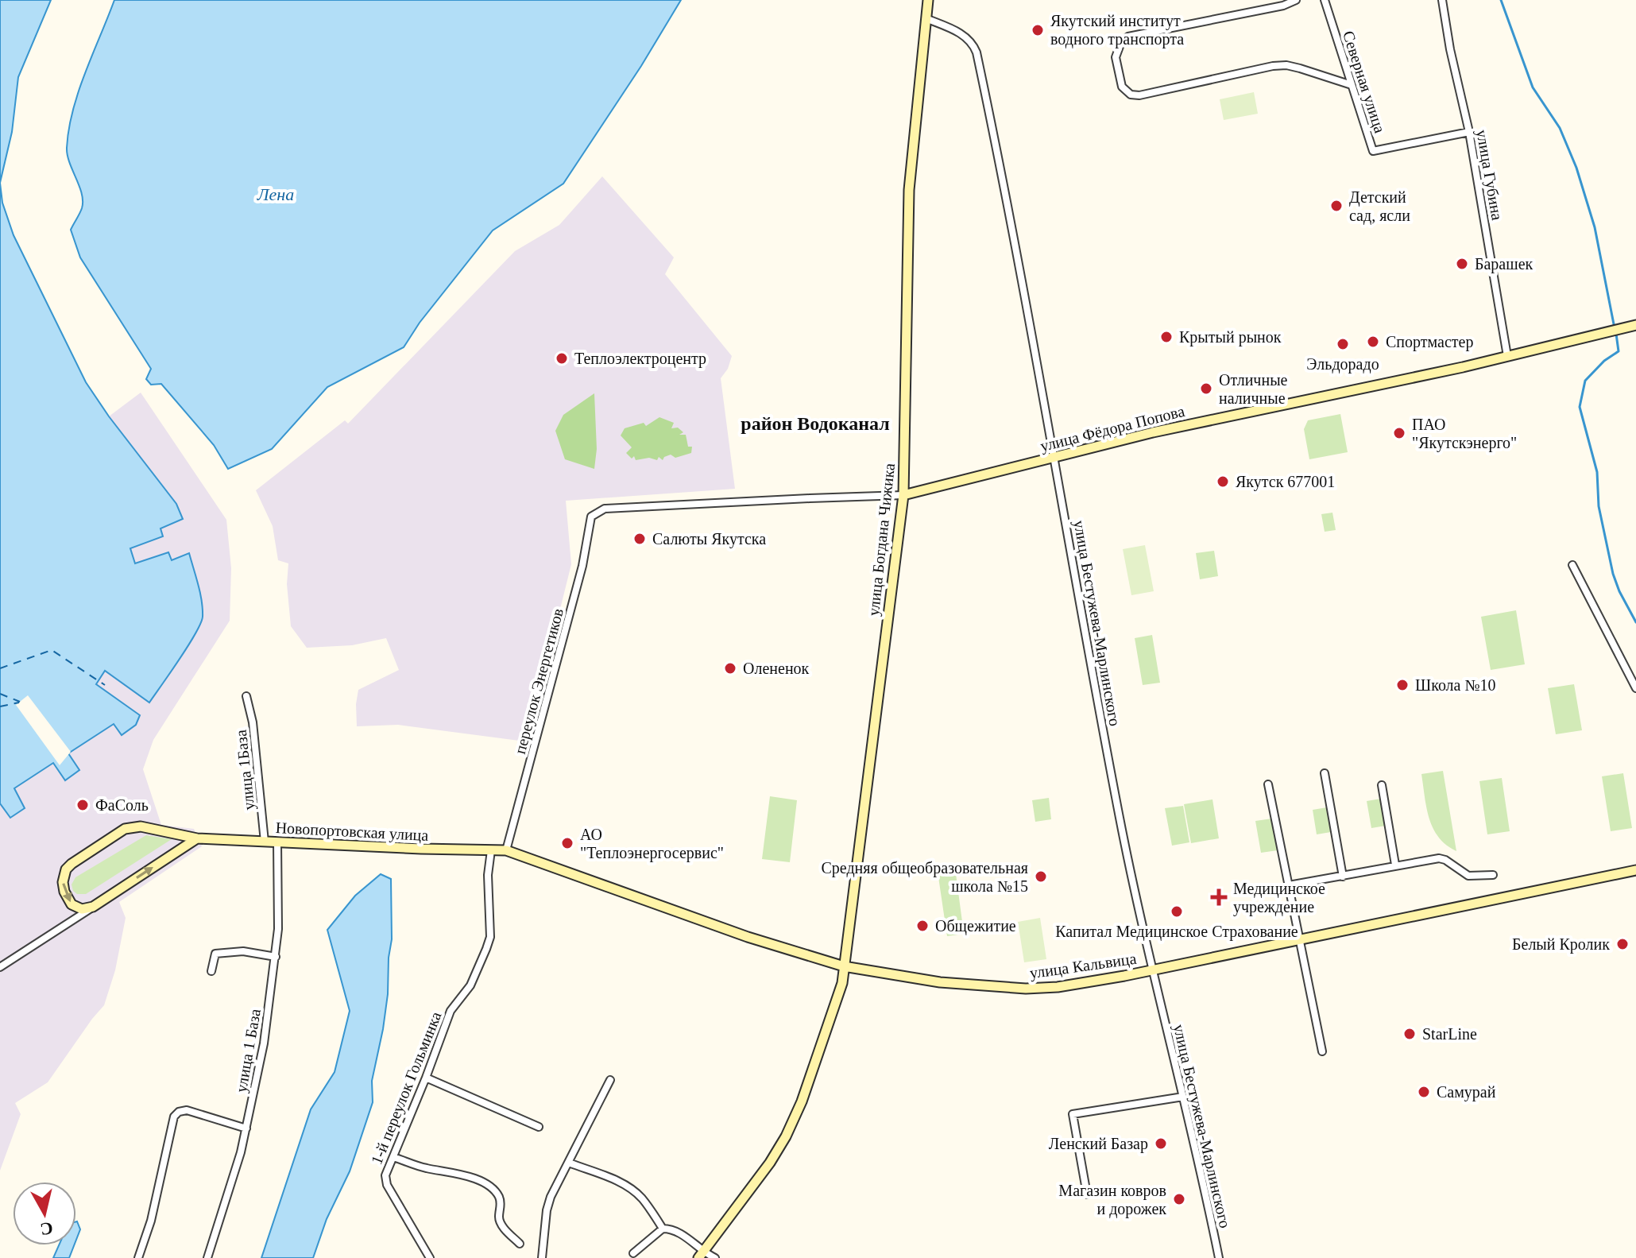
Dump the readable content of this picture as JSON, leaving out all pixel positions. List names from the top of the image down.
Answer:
{
  "streets": {
    "street": [
      "Северная улица",
      "улица Губина",
      "улица Фёдора Попова",
      "улица Богдана Чижика",
      "улица Бестужева-Марлинского",
      "переулок Энергетиков",
      "улица 1База",
      "Новопортовская улица",
      "улица Кальвица",
      "улица 1 База",
      "1-й переулок Гольминка"
    ]
  },
  "crossings": [
    ["Северная улица", "улица Губина"],
    ["улица Губина", "улица Фёдора Попова"],
    ["улица Фёдора Попова", "улица Богдана Чижика"],
    ["улица Фёдора Попова", "улица Бестужева-Марлинского"],
    ["улица Фёдора Попова", "переулок Энергетиков"],
    ["улица Богдана Чижика", "улица Бестужева-Марлинского"],
    ["улица Богдана Чижика", "улица Кальвица"],
    ["улица Бестужева-Марлинского", "улица Кальвица"],
    ["переулок Энергетиков", "Новопортовская улица"],
    ["переулок Энергетиков", "улица Кальвица"],
    ["улица 1База", "Новопортовская улица"],
    ["Новопортовская улица", "улица Кальвица"],
    ["Новопортовская улица", "улица 1 База"],
    ["Новопортовская улица", "1-й переулок Гольминка"]
  ],
  "districts": ["район Водоканал"],
  "water": ["Лена"],
  "places": {
    "other": [
      "Якутский институт водного транспорта",
      "Детский сад, ясли",
      "Барашек",
      "Крытый рынок",
      "Спортмастер",
      "Эльдорадо",
      "Теплоэлектроцентр",
      "Отличные наличные",
      "ПАО \"Якутскэнерго\"",
      "Якутск 677001",
      "Салюты Якутска",
      "Олененок",
      "Школа №10",
      "ФаСоль",
      "АО \"Теплоэнергосервис\"",
      "Средняя общеобразовательная школа №15",
      "Капитал Медицинское Страхование",
      "Общежитие",
      "Белый Кролик",
      "StarLine",
      "Самурай",
      "Ленский Базар",
      "Магазин ковров и дорожек"
    ],
    "health": ["Медицинское учреждение"]
  },
  "north": "bottom"
}
